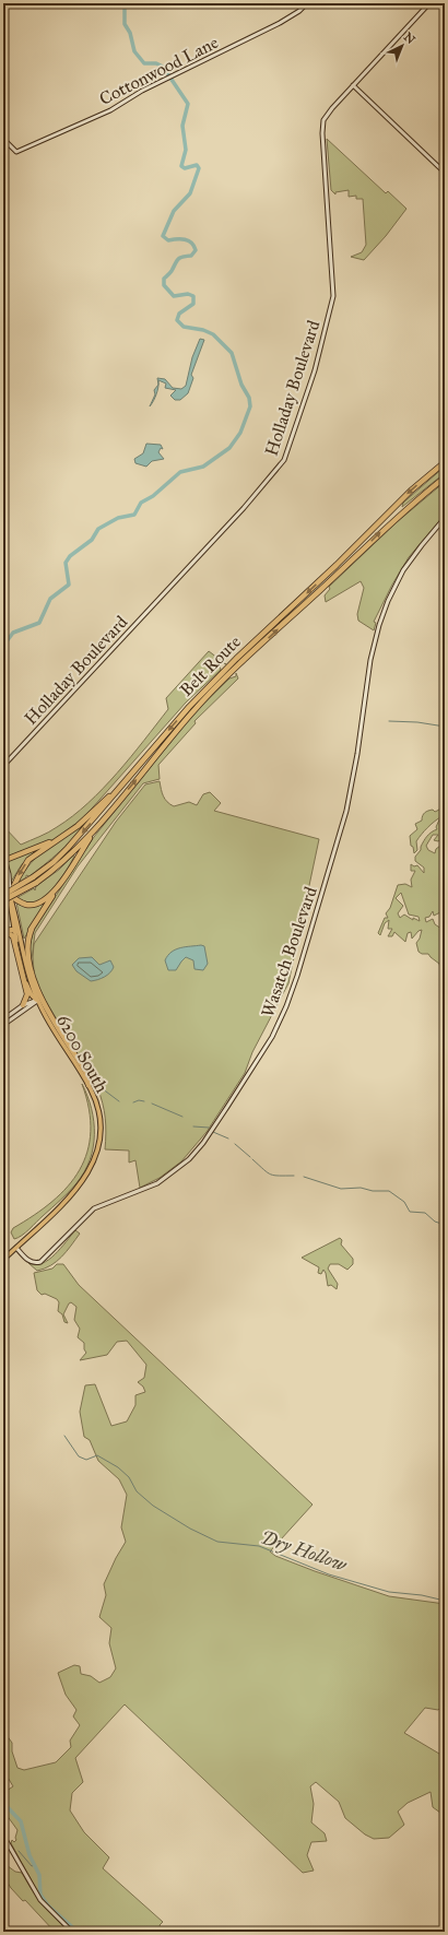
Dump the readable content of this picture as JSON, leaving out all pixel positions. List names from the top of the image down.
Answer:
{
  "streets": {
    "highway": ["Belt Route"],
    "main road": ["6200 South"],
    "street": ["Cottonwood Lane", "Holladay Boulevard", "Wasatch Boulevard"]
  },
  "crossings": [
    ["Wasatch Boulevard", "6200 South"]
  ],
  "water": ["Dry Hollow"],
  "north": "top right"
}
